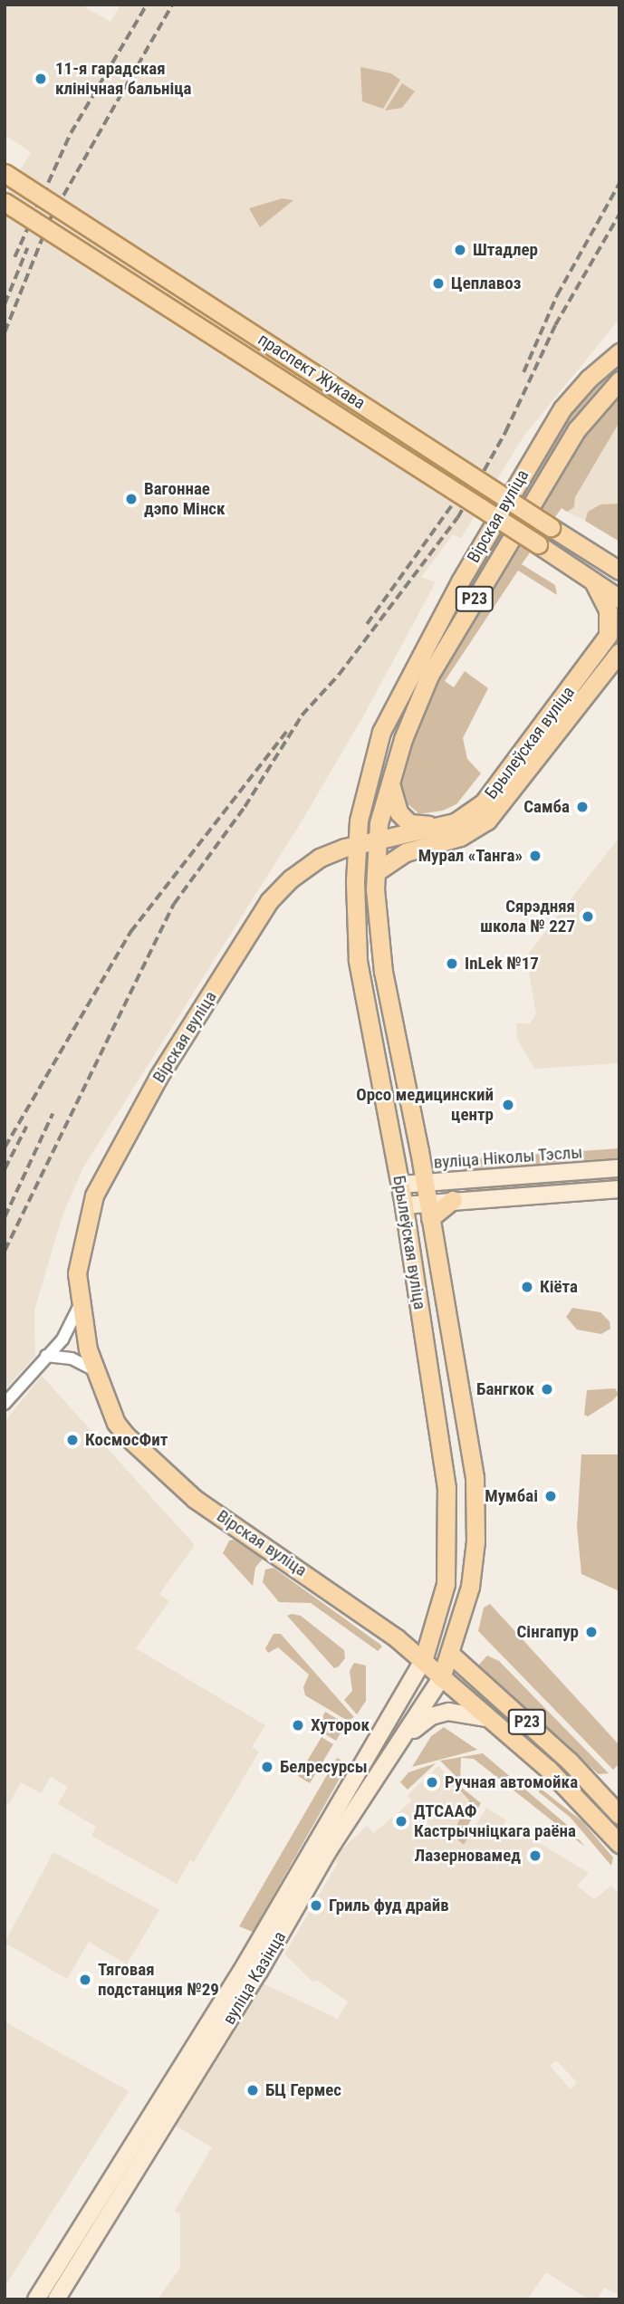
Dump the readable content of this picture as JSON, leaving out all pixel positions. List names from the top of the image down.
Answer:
{
  "streets": {
    "main road": [
      "праспект Жукава",
      "Вірская вуліца",
      "Р23",
      "Брылеўская вуліца",
      "вуліца Ніколы Тэслы",
      "вуліца Казінца"
    ]
  },
  "crossings": [
    ["праспект Жукава", "Брылеўская вуліца"],
    ["Вірская вуліца", "Р23"],
    ["Вірская вуліца", "Брылеўская вуліца"],
    ["Вірская вуліца", "вуліца Казінца"],
    ["Р23", "Брылеўская вуліца"],
    ["Р23", "вуліца Казінца"],
    ["Брылеўская вуліца", "вуліца Ніколы Тэслы"],
    ["Брылеўская вуліца", "вуліца Казінца"]
  ],
  "places": [
    "11-я гарадская клінічная бальніца",
    "Штадлер",
    "Цеплавоз",
    "Вагоннае дэпо Мінск",
    "Самба",
    "Мурал «Танга»",
    "Сярэдняя школа № 227",
    "InLek №17",
    "Орсо медицинский центр",
    "Кіёта",
    "Бангкок",
    "КосмосФит",
    "Мумбаі",
    "Сінгапур",
    "Хуторок",
    "Белресурсы",
    "Ручная автомойка",
    "ДТСААФ Кастрычніцкага раёна",
    "Лазерновамед",
    "Гриль фуд драйв",
    "Тяговая подстанция №29",
    "БЦ Гермес"
  ]
}
